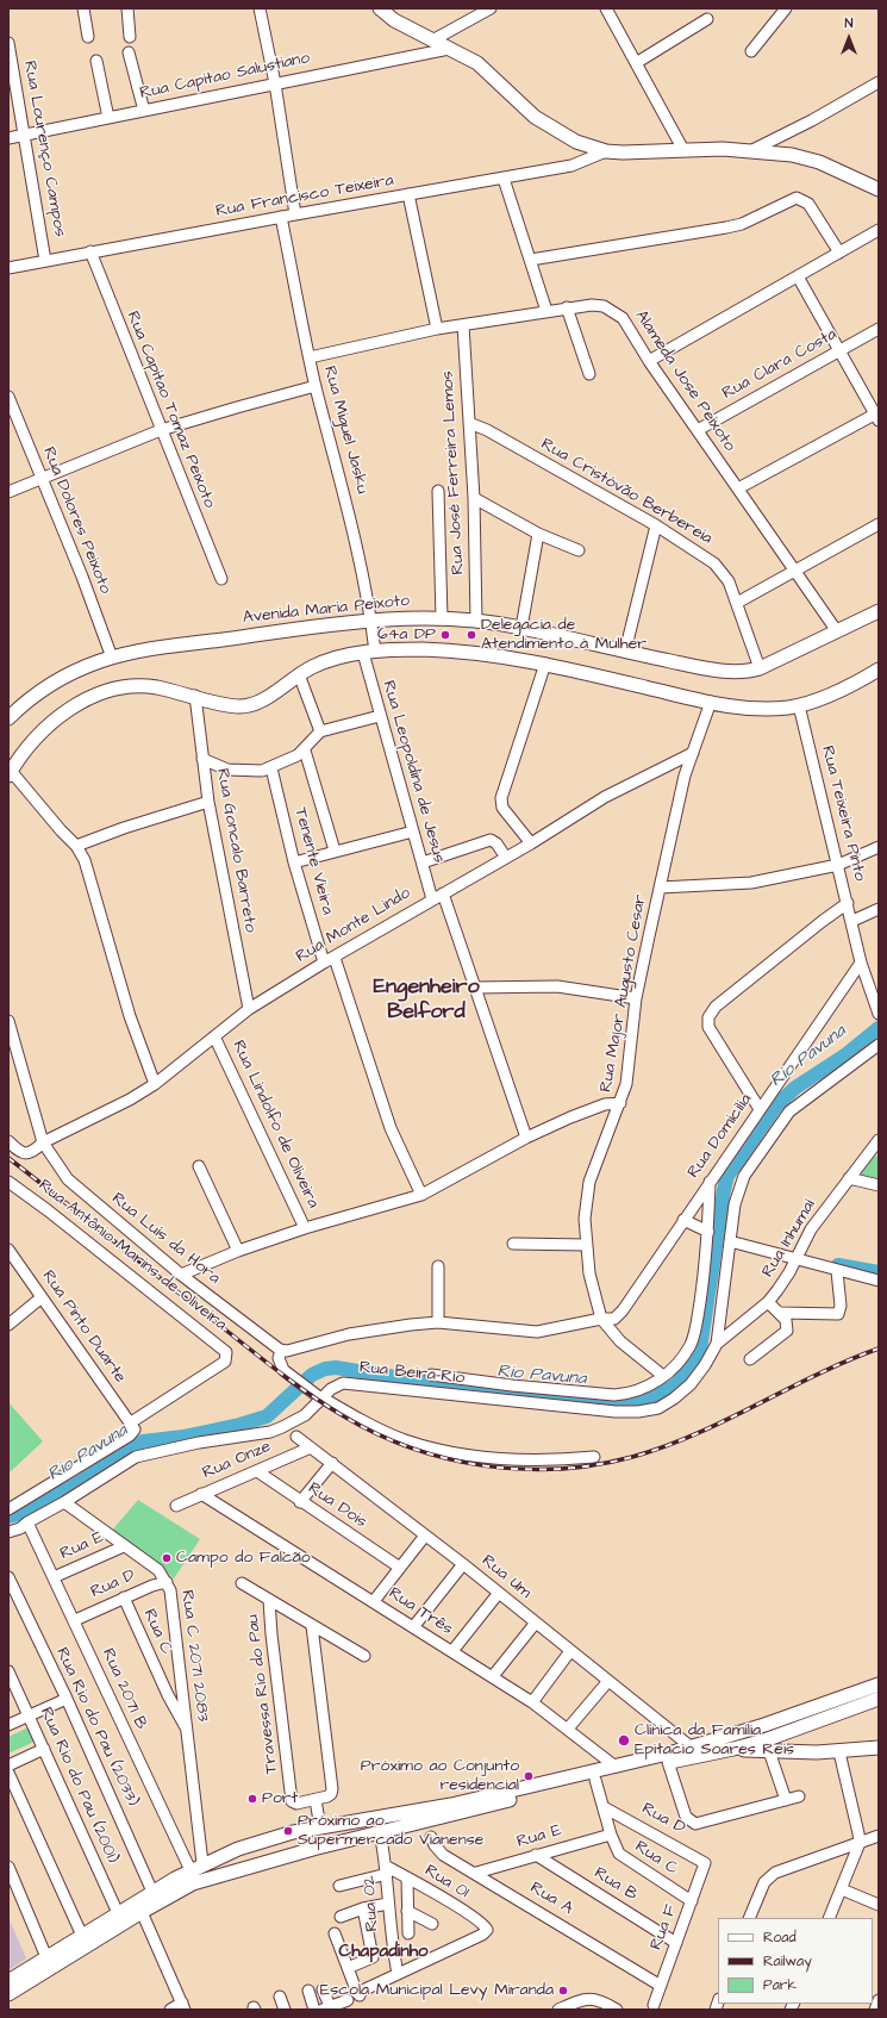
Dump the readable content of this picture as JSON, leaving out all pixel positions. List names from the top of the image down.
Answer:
{
  "streets": {
    "main road": ["Avenida Maria Peixoto"],
    "street": [
      "Rua Capitao Salustiano",
      "Rua Lourenço Campos",
      "Rua Francisco Teixeira",
      "Rua Clara Costa",
      "Alameda Jose Peixoto",
      "Rua Capitao Tomaz Peixoto",
      "Rua Miguel Jasku",
      "Rua José Ferreira Lemos",
      "Rua Cristóvão Berbereia",
      "Rua Dolores Peixoto",
      "Rua Leopoldina de Jesus",
      "Rua Teixeira Pinto",
      "Rua Goncalo Barreto",
      "Tenente Vieira",
      "Rua Monte Lindo",
      "Rua Major Augusto Cesar",
      "Rua Lindolfo de Oliveira",
      "Rua Domicilia",
      "Rua Luís da Hora",
      "Rua Inhumaí",
      "Rua Antônio Marins de Oliveira",
      "Rua Pinto Duarte",
      "Rua Beira-Rio",
      "Rua Onze",
      "Rua Dois",
      "Rua E",
      "Rua Um",
      "Rua D",
      "Rua Três",
      "Rua C",
      "Rua C 2071 2083",
      "Rua 2071 B",
      "Travessa Rio do Pau",
      "Rua Rio do Pau (2033)",
      "Rua Rio do Pau (2001)",
      "Rua 01",
      "Rua B",
      "Rua A",
      "Rua 02",
      "Rua F"
    ]
  },
  "crossings": [
    ["Rua Capitao Salustiano", "Rua Lourenço Campos"],
    ["Rua Lourenço Campos", "Rua Francisco Teixeira"],
    ["Rua Francisco Teixeira", "Rua Capitao Tomaz Peixoto"],
    ["Rua Francisco Teixeira", "Rua Miguel Jasku"],
    ["Rua Clara Costa", "Alameda Jose Peixoto"],
    ["Alameda Jose Peixoto", "Rua Miguel Jasku"],
    ["Alameda Jose Peixoto", "Rua José Ferreira Lemos"],
    ["Alameda Jose Peixoto", "Avenida Maria Peixoto"],
    ["Rua Miguel Jasku", "Avenida Maria Peixoto"],
    ["Rua Miguel Jasku", "Rua Leopoldina de Jesus"],
    ["Rua José Ferreira Lemos", "Rua Cristóvão Berbereia"],
    ["Rua José Ferreira Lemos", "Avenida Maria Peixoto"],
    ["Rua Cristóvão Berbereia", "Avenida Maria Peixoto"],
    ["Rua Dolores Peixoto", "Avenida Maria Peixoto"],
    ["Rua Leopoldina de Jesus", "Rua Monte Lindo"],
    ["Rua Teixeira Pinto", "Rua Domicilia"],
    ["Rua Goncalo Barreto", "Rua Monte Lindo"],
    ["Tenente Vieira", "Rua Monte Lindo"],
    ["Rua Monte Lindo", "Rua Major Augusto Cesar"],
    ["Rua Monte Lindo", "Rua Lindolfo de Oliveira"],
    ["Rua Monte Lindo", "Rua Luís da Hora"],
    ["Rua Major Augusto Cesar", "Rua Domicilia"],
    ["Rua Domicilia", "Rua Luís da Hora"],
    ["Rua Inhumaí", "Rua Beira-Rio"],
    ["Rua Antônio Marins de Oliveira", "Rua Pinto Duarte"],
    ["Rua Beira-Rio", "Rua C 2071 2083"],
    ["Rua Beira-Rio", "Rua 2071 B"],
    ["Rua Onze", "Rua Dois"],
    ["Rua Onze", "Rua Um"],
    ["Rua Onze", "Rua Três"],
    ["Rua E", "Rua C"],
    ["Rua E", "Rua C 2071 2083"],
    ["Rua E", "Rua 2071 B"],
    ["Rua E", "Rua B"],
    ["Rua E", "Rua A"],
    ["Rua D", "Rua C"],
    ["Rua D", "Rua C 2071 2083"],
    ["Rua D", "Rua 2071 B"],
    ["Rua D", "Rua F"],
    ["Rua C", "Rua C 2071 2083"],
    ["Rua C", "Rua F"],
    ["Rua 01", "Rua 02"],
    ["Rua B", "Rua F"],
    ["Rua A", "Rua F"]
  ],
  "districts": ["Engenheiro Belford", "Chapadinho"],
  "water": ["Rio Pavuna"],
  "places": [
    "64a DP",
    "Delegacia de Atendimento à Mulher",
    "Campo do Falcão",
    "Clínica da Família Epitacio Soares Reis",
    "Próximo ao Conjunto residencial",
    "Port",
    "Próximo ao Supermercado Vianense",
    "Escola Municipal Levy Miranda"
  ],
  "legend": ["Road", "Railway", "Park"],
  "north": "top"
}
